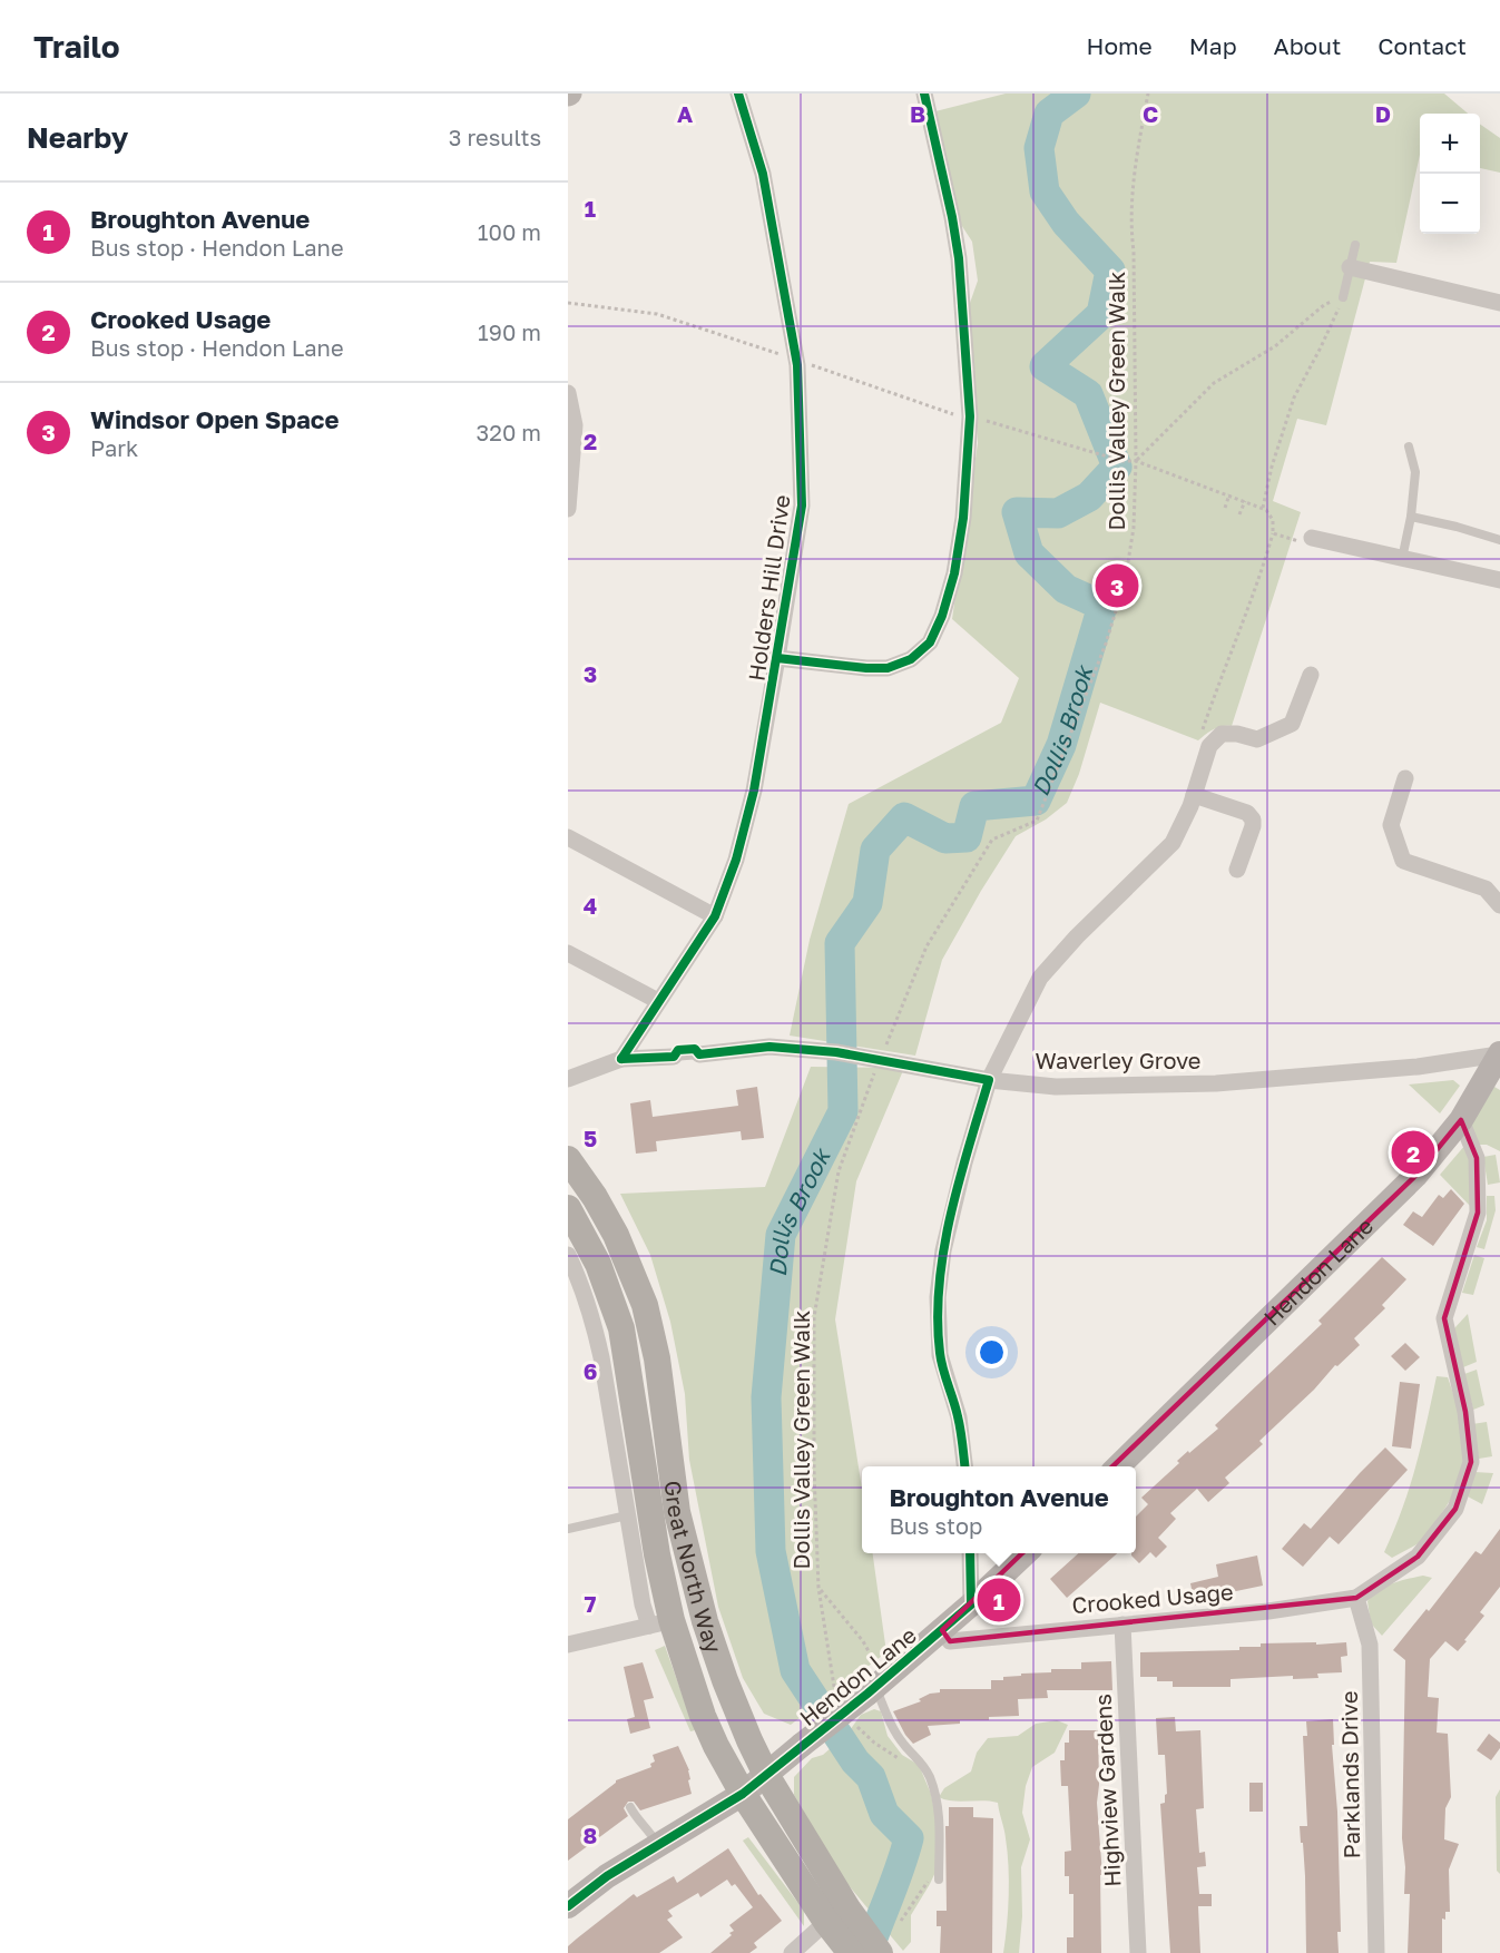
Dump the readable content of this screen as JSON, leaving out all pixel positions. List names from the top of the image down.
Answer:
{
  "streets": {
    "highway": ["Great North Way"],
    "main road": ["Hendon Lane"],
    "street": [
      "Holders Hill Drive",
      "Waverley Grove",
      "Crooked Usage",
      "Parklands Drive",
      "Highview Gardens"
    ],
    "path": ["Dollis Valley Green Walk"]
  },
  "crossings": [
    ["Dollis Valley Green Walk", "Waverley Grove"],
    ["Dollis Valley Green Walk", "Hendon Lane"],
    ["Holders Hill Drive", "Waverley Grove"],
    ["Waverley Grove", "Hendon Lane"],
    ["Hendon Lane", "Great North Way"],
    ["Hendon Lane", "Crooked Usage"],
    ["Crooked Usage", "Parklands Drive"],
    ["Crooked Usage", "Highview Gardens"]
  ],
  "water": ["Dollis Brook"],
  "page": {
    "header": "Trailo",
    "nav": [
      "Home",
      "Map",
      "About",
      "Contact"
    ],
    "heading": ["Nearby", "3 results"],
    "map_buttons": ["+", "−"],
    "list": [
      {
        "mark": "1",
        "name": "Broughton Avenue",
        "note": "Bus stop · Hendon Lane",
        "value": "100 m"
      },
      {
        "mark": "2",
        "name": "Crooked Usage",
        "note": "Bus stop · Hendon Lane",
        "value": "190 m"
      },
      {
        "mark": "3",
        "name": "Windsor Open Space",
        "note": "Park",
        "value": "320 m"
      }
    ],
    "pins": ["3", "2", "1"],
    "popup": ["Broughton Avenue", "Bus stop"]
  },
  "grid": {
    "columns": [
      "A",
      "B",
      "C",
      "D"
    ],
    "rows": [
      "1",
      "2",
      "3",
      "4",
      "5",
      "6",
      "7",
      "8"
    ]
  }
}
